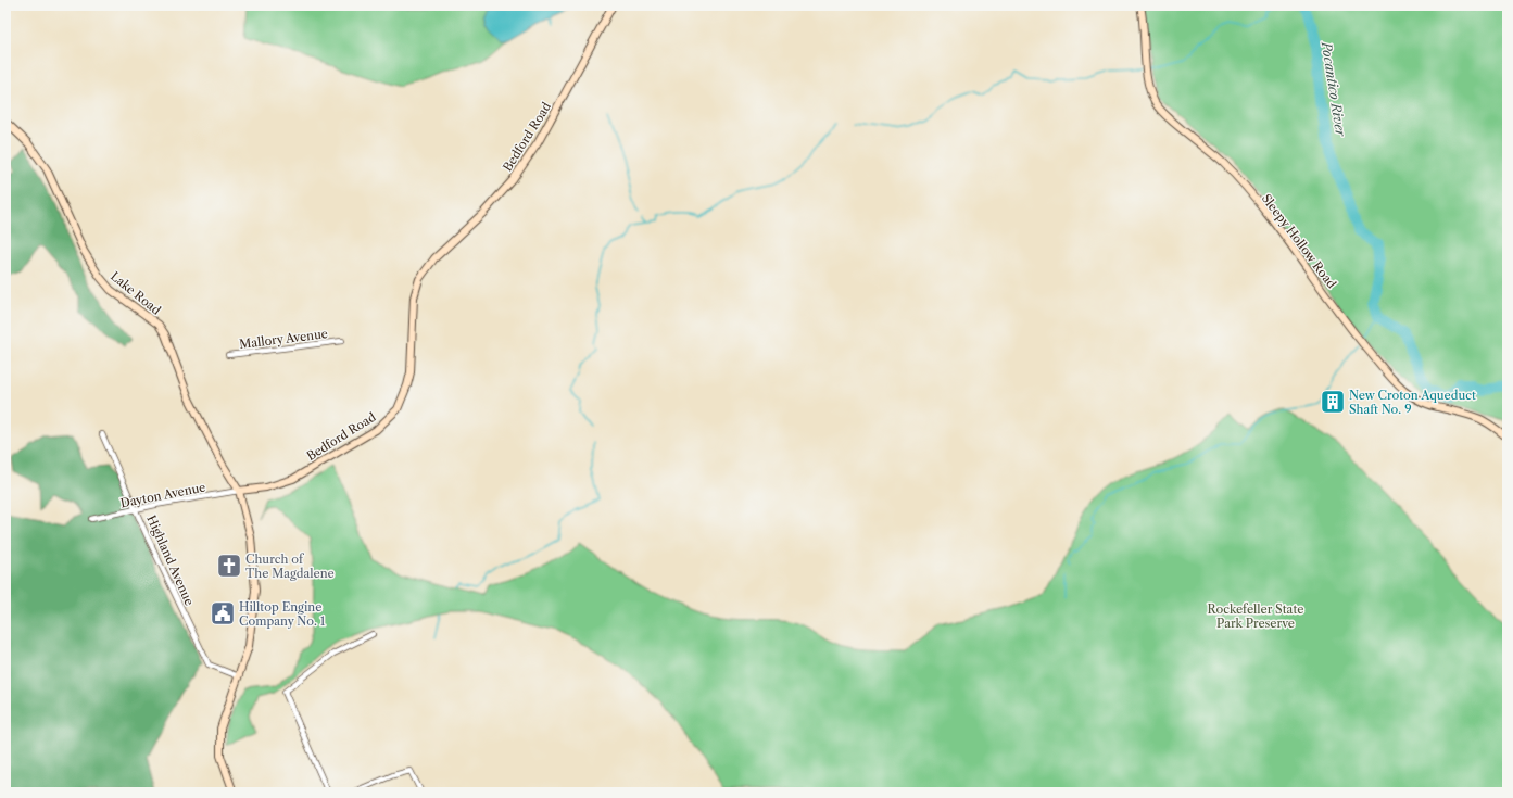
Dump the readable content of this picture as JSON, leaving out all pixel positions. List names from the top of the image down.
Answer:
{
  "streets": {
    "street": [
      "Bedford Road",
      "Sleepy Hollow Road",
      "Lake Road",
      "Mallory Avenue",
      "Dayton Avenue",
      "Highland Avenue"
    ]
  },
  "crossings": [
    ["Bedford Road", "Lake Road"],
    ["Bedford Road", "Dayton Avenue"],
    ["Lake Road", "Dayton Avenue"],
    ["Dayton Avenue", "Highland Avenue"]
  ],
  "water": ["Pocantico River"],
  "parks": ["Rockefeller State Park Preserve"],
  "places": {
    "building": ["New Croton Aqueduct Shaft No. 9"],
    "church": ["Church of The Magdalene"],
    "public building": ["Hilltop Engine Company No. 1"]
  }
}
